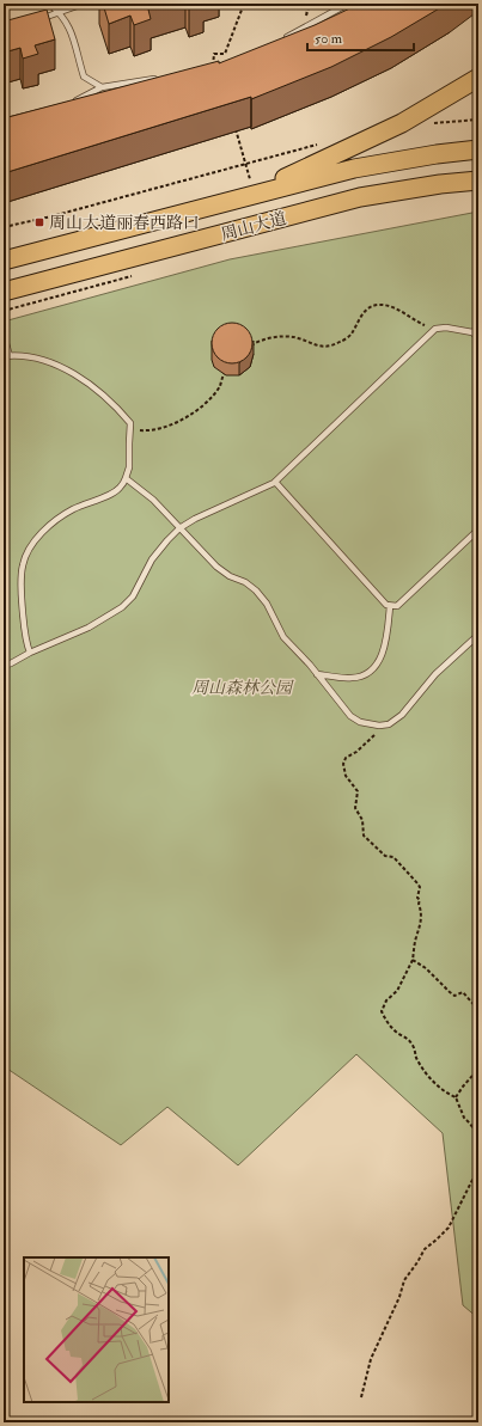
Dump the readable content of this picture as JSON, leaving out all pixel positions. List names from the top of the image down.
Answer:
{
  "streets": {
    "main road": ["周山大道"]
  },
  "parks": ["周山森林公园"],
  "places": {
    "transit": ["周山大道丽春西路口"]
  },
  "scale_bar": "50 m"
}
